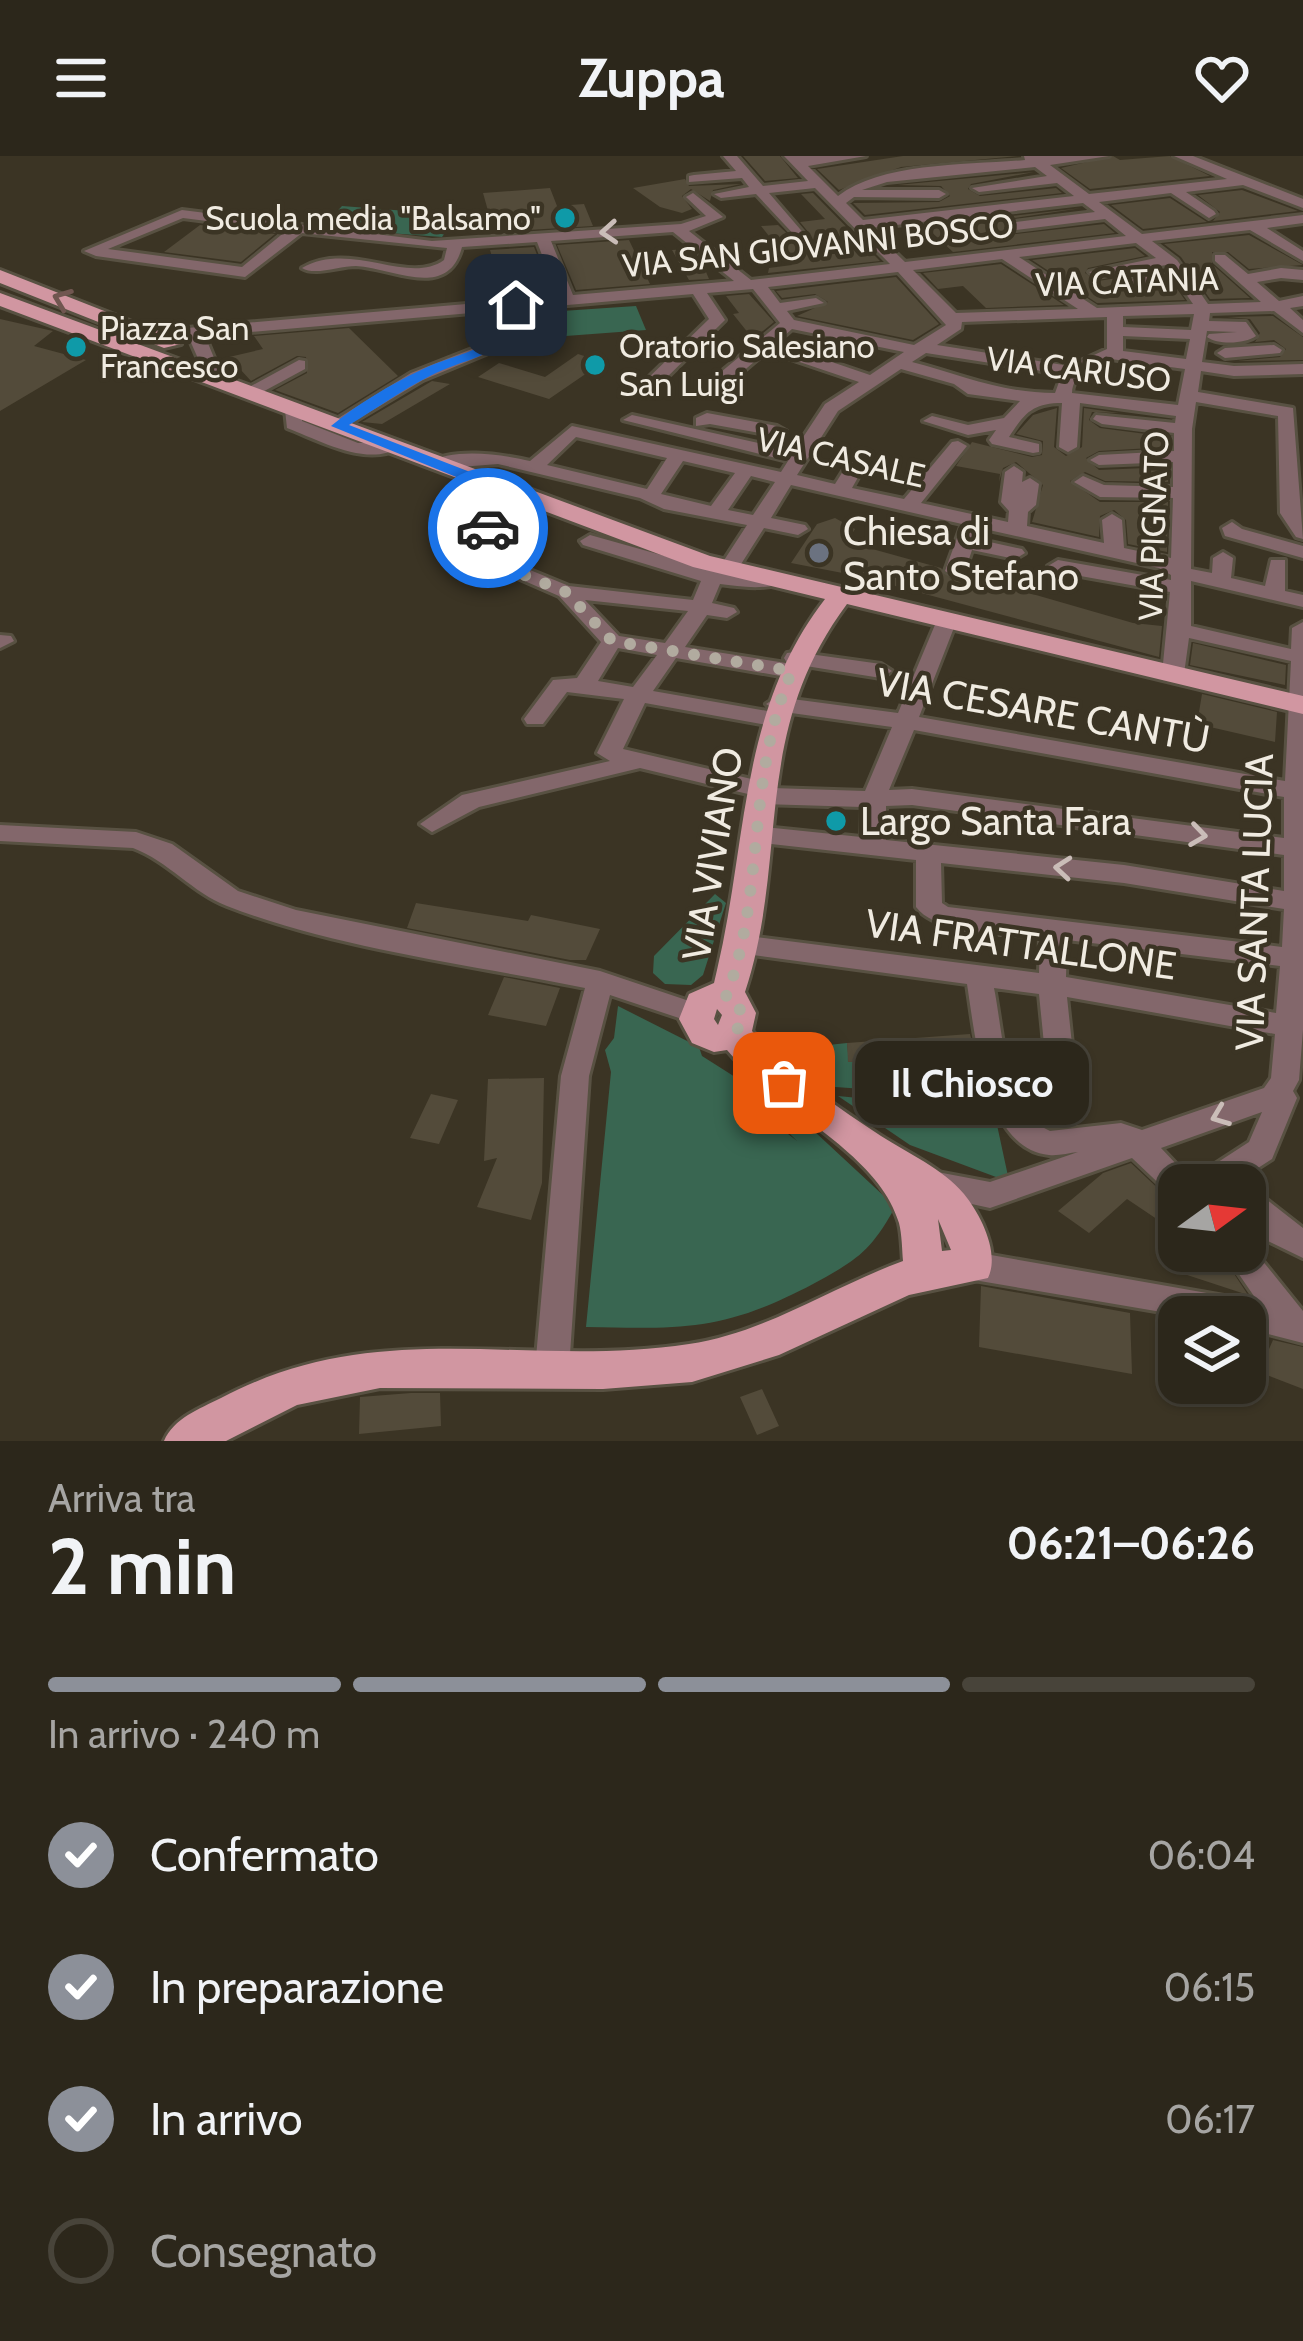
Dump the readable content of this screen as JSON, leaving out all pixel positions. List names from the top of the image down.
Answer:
{
  "streets": {
    "main road": ["VIA VIVIANO"],
    "street": [
      "VIA SAN GIOVANNI BOSCO",
      "VIA CATANIA",
      "VIA CARUSO",
      "VIA CASALE",
      "VIA PIGNATO",
      "VIA CESARE CANTÙ",
      "VIA SANTA LUCIA",
      "VIA FRATTALLONE"
    ]
  },
  "crossings": [
    ["VIA CATANIA", "VIA PIGNATO"],
    ["VIA CARUSO", "VIA PIGNATO"],
    ["VIA CASALE", "VIA PIGNATO"],
    ["VIA CESARE CANTÙ", "VIA VIVIANO"],
    ["VIA CESARE CANTÙ", "VIA SANTA LUCIA"],
    ["VIA VIVIANO", "VIA FRATTALLONE"],
    ["VIA SANTA LUCIA", "VIA FRATTALLONE"]
  ],
  "places": [
    "Scuola media \"Balsamo\"",
    "Piazza San Francesco",
    "Oratorio Salesiano San Luigi",
    "Chiesa di Santo Stefano",
    "Largo Santa Fara",
    "Il Chiosco"
  ],
  "north": "right",
  "page": {
    "header": "Zuppa",
    "bubble": "Il Chiosco",
    "heading": ["2 min", "Arriva tra", "06:21–06:26"],
    "bar": "In arrivo · 240 m",
    "list": [
      ["Confermato", "06:04"],
      ["In preparazione", "06:15"],
      ["In arrivo", "06:17"],
      "Consegnato"
    ]
  }
}
